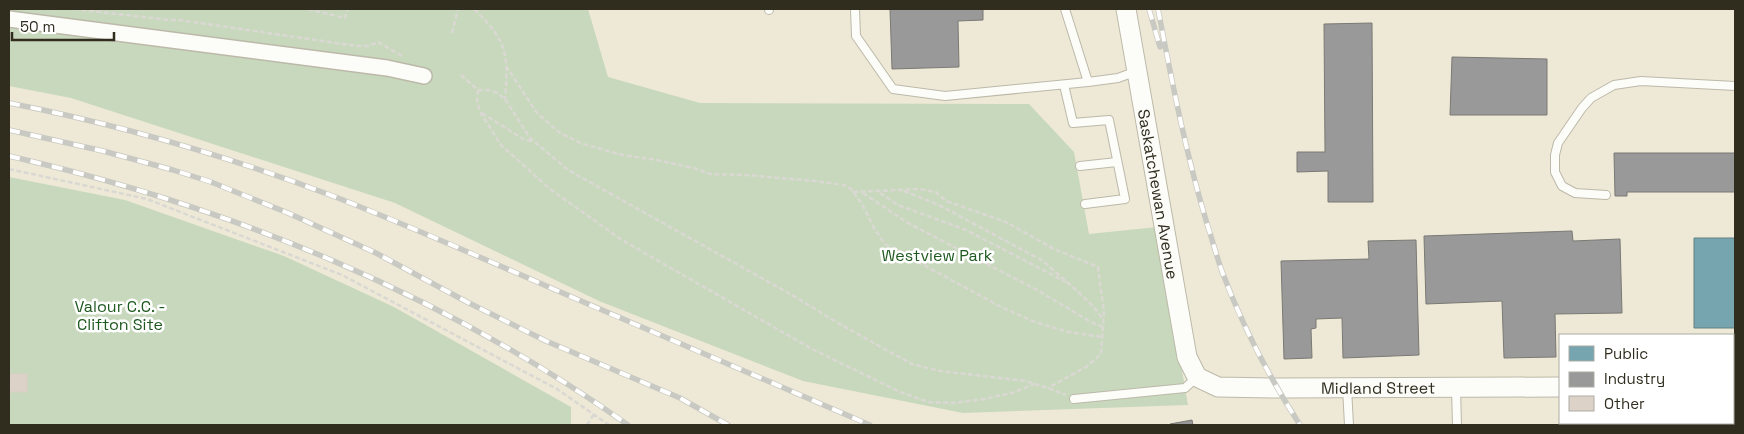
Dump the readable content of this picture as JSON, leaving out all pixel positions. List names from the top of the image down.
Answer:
{
  "streets": {
    "street": ["Saskatchewan Avenue", "Midland Street"]
  },
  "crossings": [
    ["Saskatchewan Avenue", "Midland Street"]
  ],
  "parks": ["Westview Park", "Valour C.C. - Clifton Site"],
  "legend": ["Public", "Industry", "Other"],
  "scale_bar": "50 m"
}
